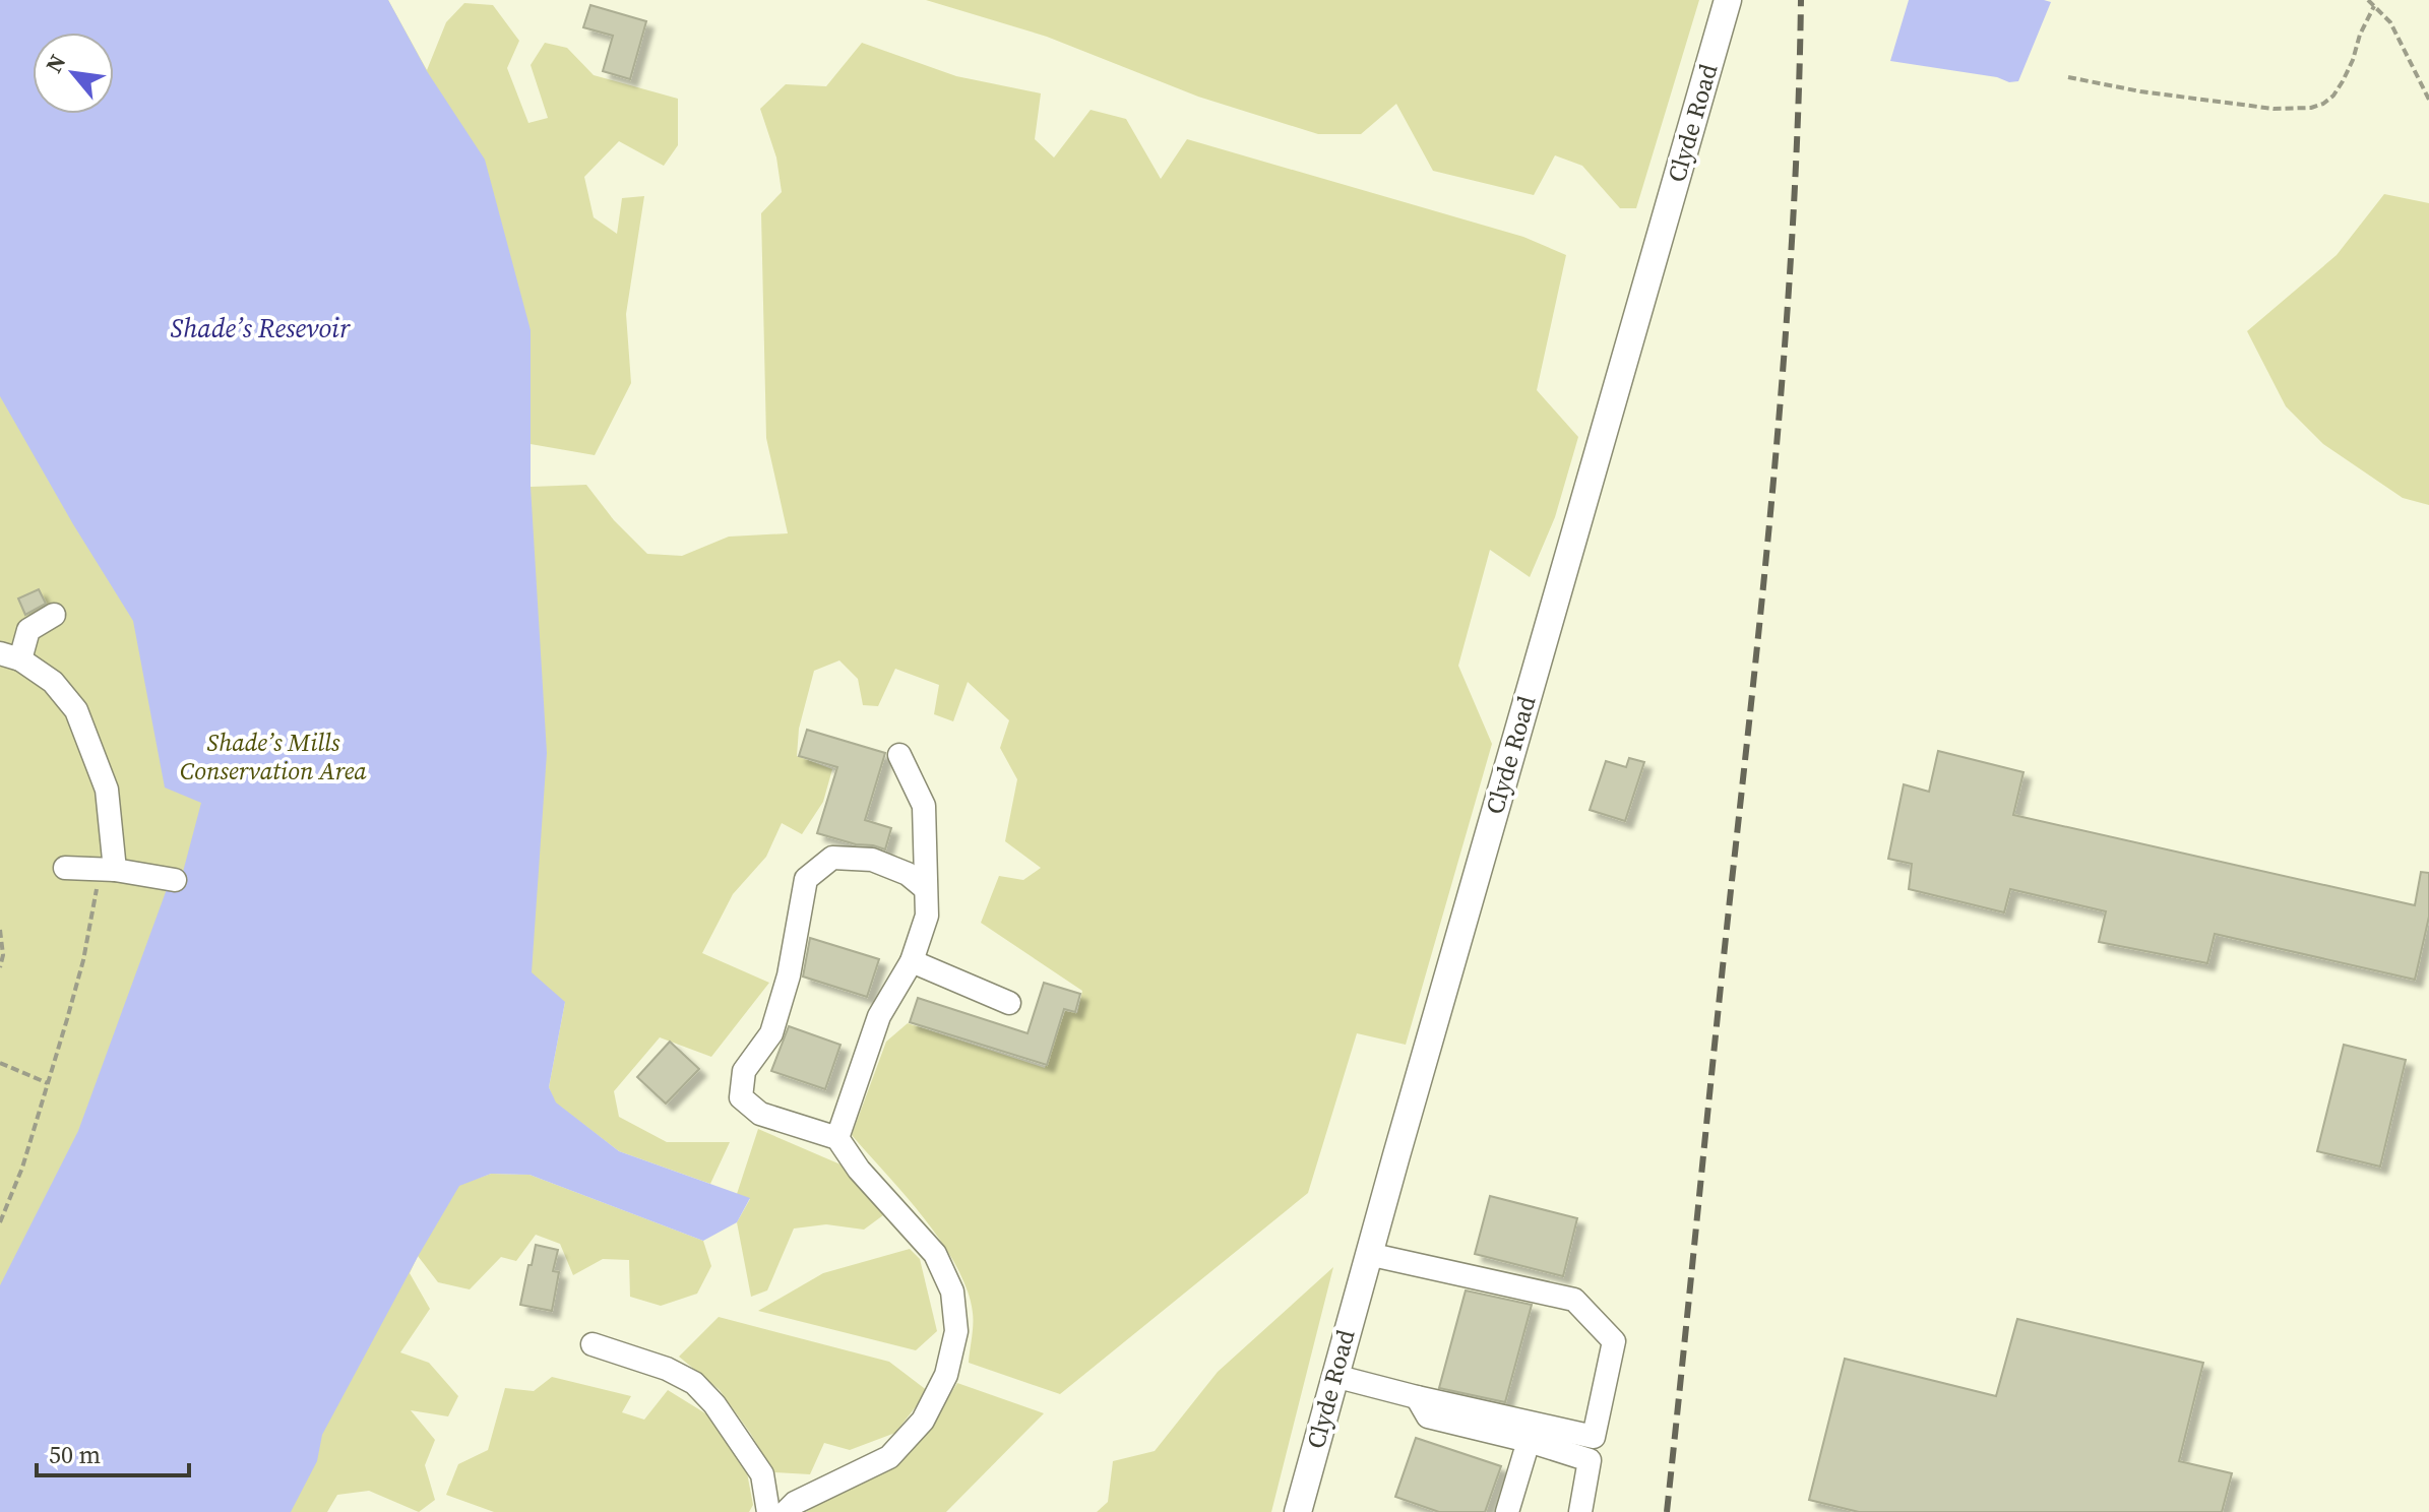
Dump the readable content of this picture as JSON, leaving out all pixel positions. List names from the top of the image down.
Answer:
{
  "streets": {
    "main road": ["Clyde Road"]
  },
  "water": ["Shade’s Resevoir"],
  "parks": ["Shade’s Mills Conservation Area"],
  "scale_bar": "50 m",
  "north": "top left"
}
